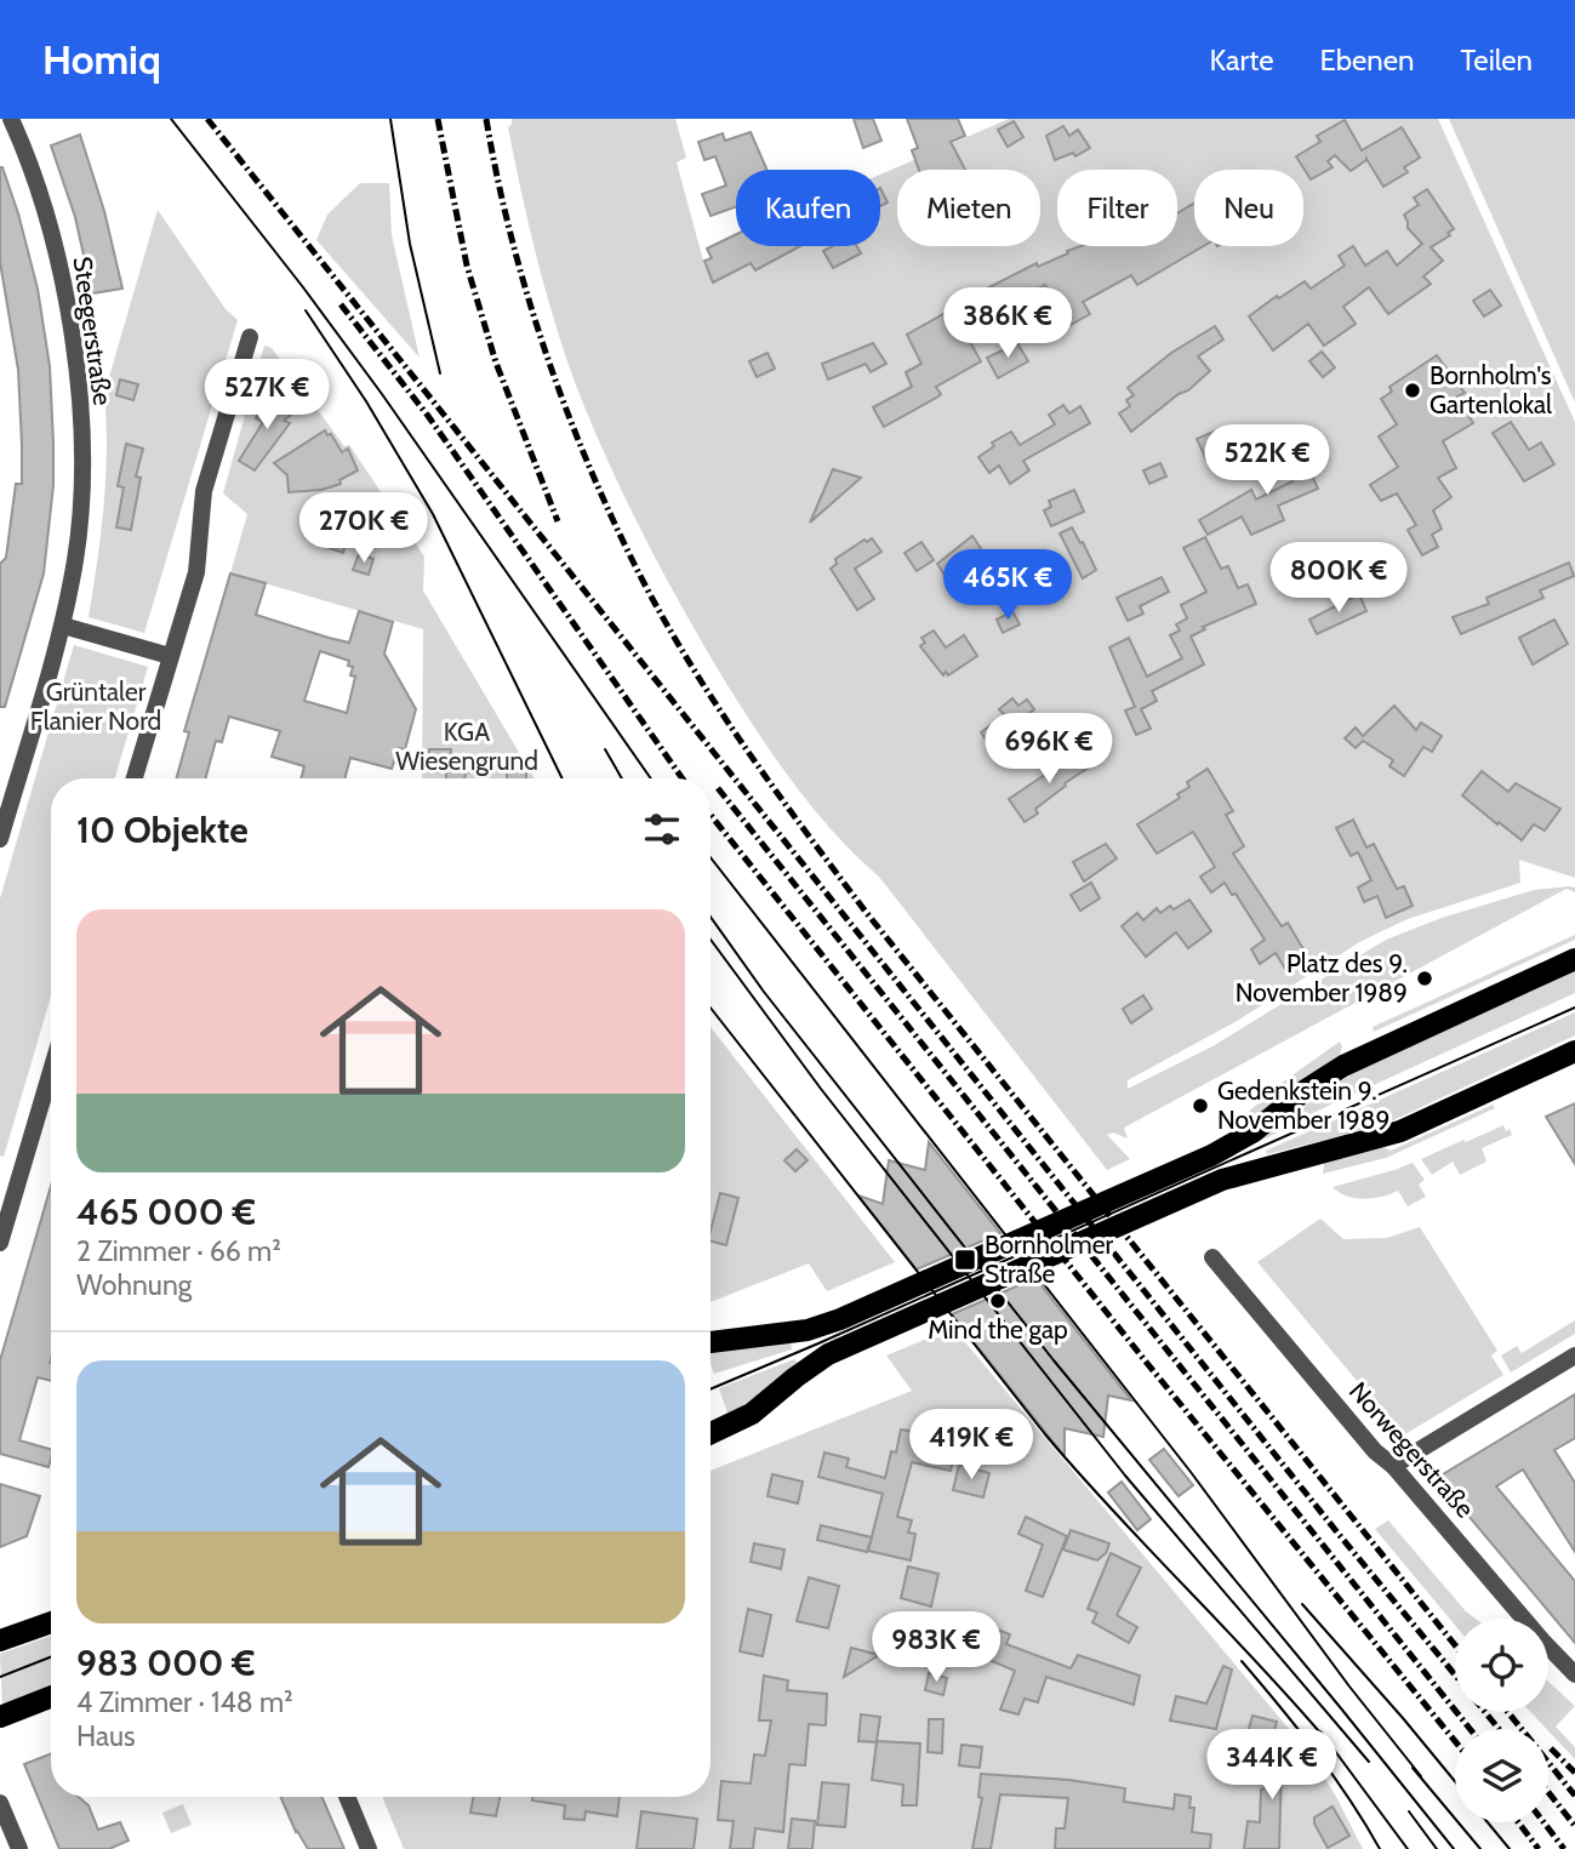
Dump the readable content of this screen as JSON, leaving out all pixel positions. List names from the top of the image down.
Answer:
{
  "streets": {
    "street": ["Steegerstraße", "Norwegerstraße"]
  },
  "parks": ["Grüntaler Flanier Nord", "KGA Wiesengrund"],
  "places": {
    "other": [
      "Bornholm's Gartenlokal",
      "Platz des 9. November 1989",
      "Gedenkstein 9. November 1989",
      "Mind the gap"
    ],
    "transit": ["Bornholmer Straße"]
  },
  "page": {
    "header": "Homiq",
    "nav": ["Karte", "Ebenen", "Teilen"],
    "chip": [
      "Kaufen",
      "Mieten",
      "Filter",
      "Neu"
    ],
    "price": [
      "386K €",
      "527K €",
      "522K €",
      "270K €",
      "800K €",
      "465K €",
      "696K €",
      "419K €",
      "983K €",
      "344K €"
    ],
    "heading": "10 Objekte",
    "list": [
      {
        "name": "465 000 €",
        "note": "2 Zimmer · 66 m² · Wohnung"
      },
      {
        "name": "983 000 €",
        "note": "4 Zimmer · 148 m² · Haus"
      }
    ]
  }
}
